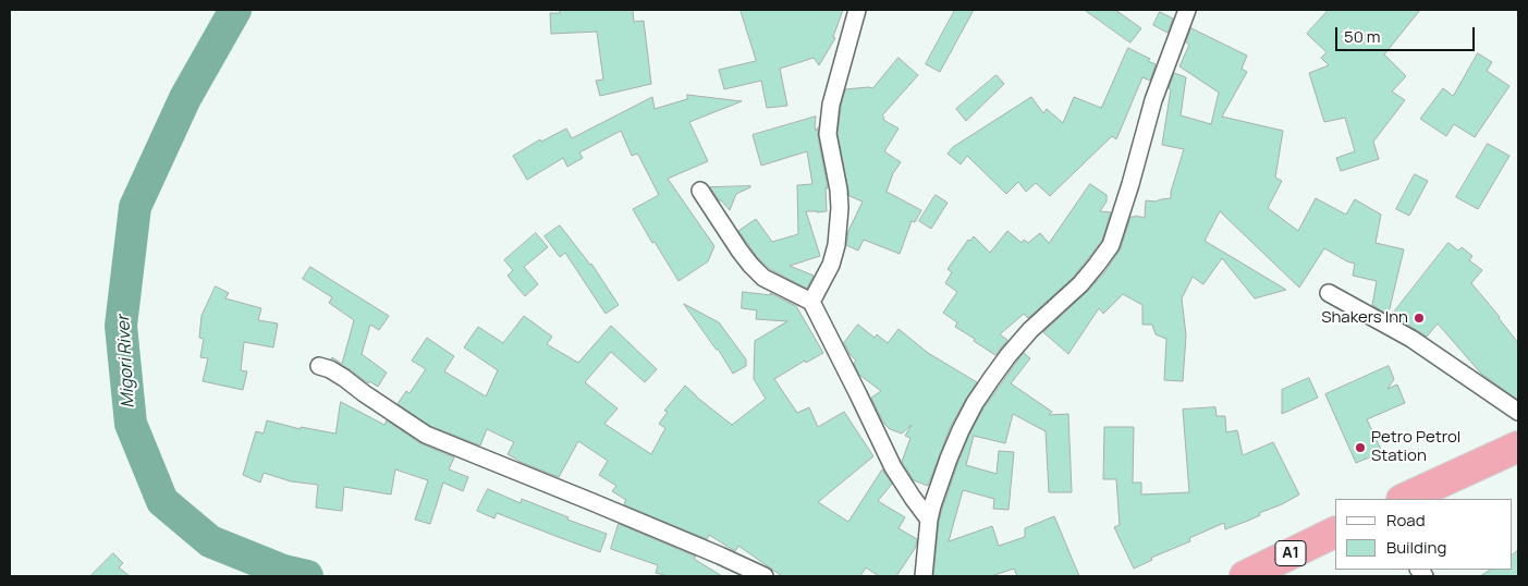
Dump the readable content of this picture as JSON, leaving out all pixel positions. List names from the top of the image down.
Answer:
{
  "streets": {
    "highway": ["A1"]
  },
  "water": ["Migori River"],
  "places": ["Shakers Inn", "Petro Petrol Station"],
  "legend": ["Road", "Building"],
  "scale_bar": "50 m"
}
